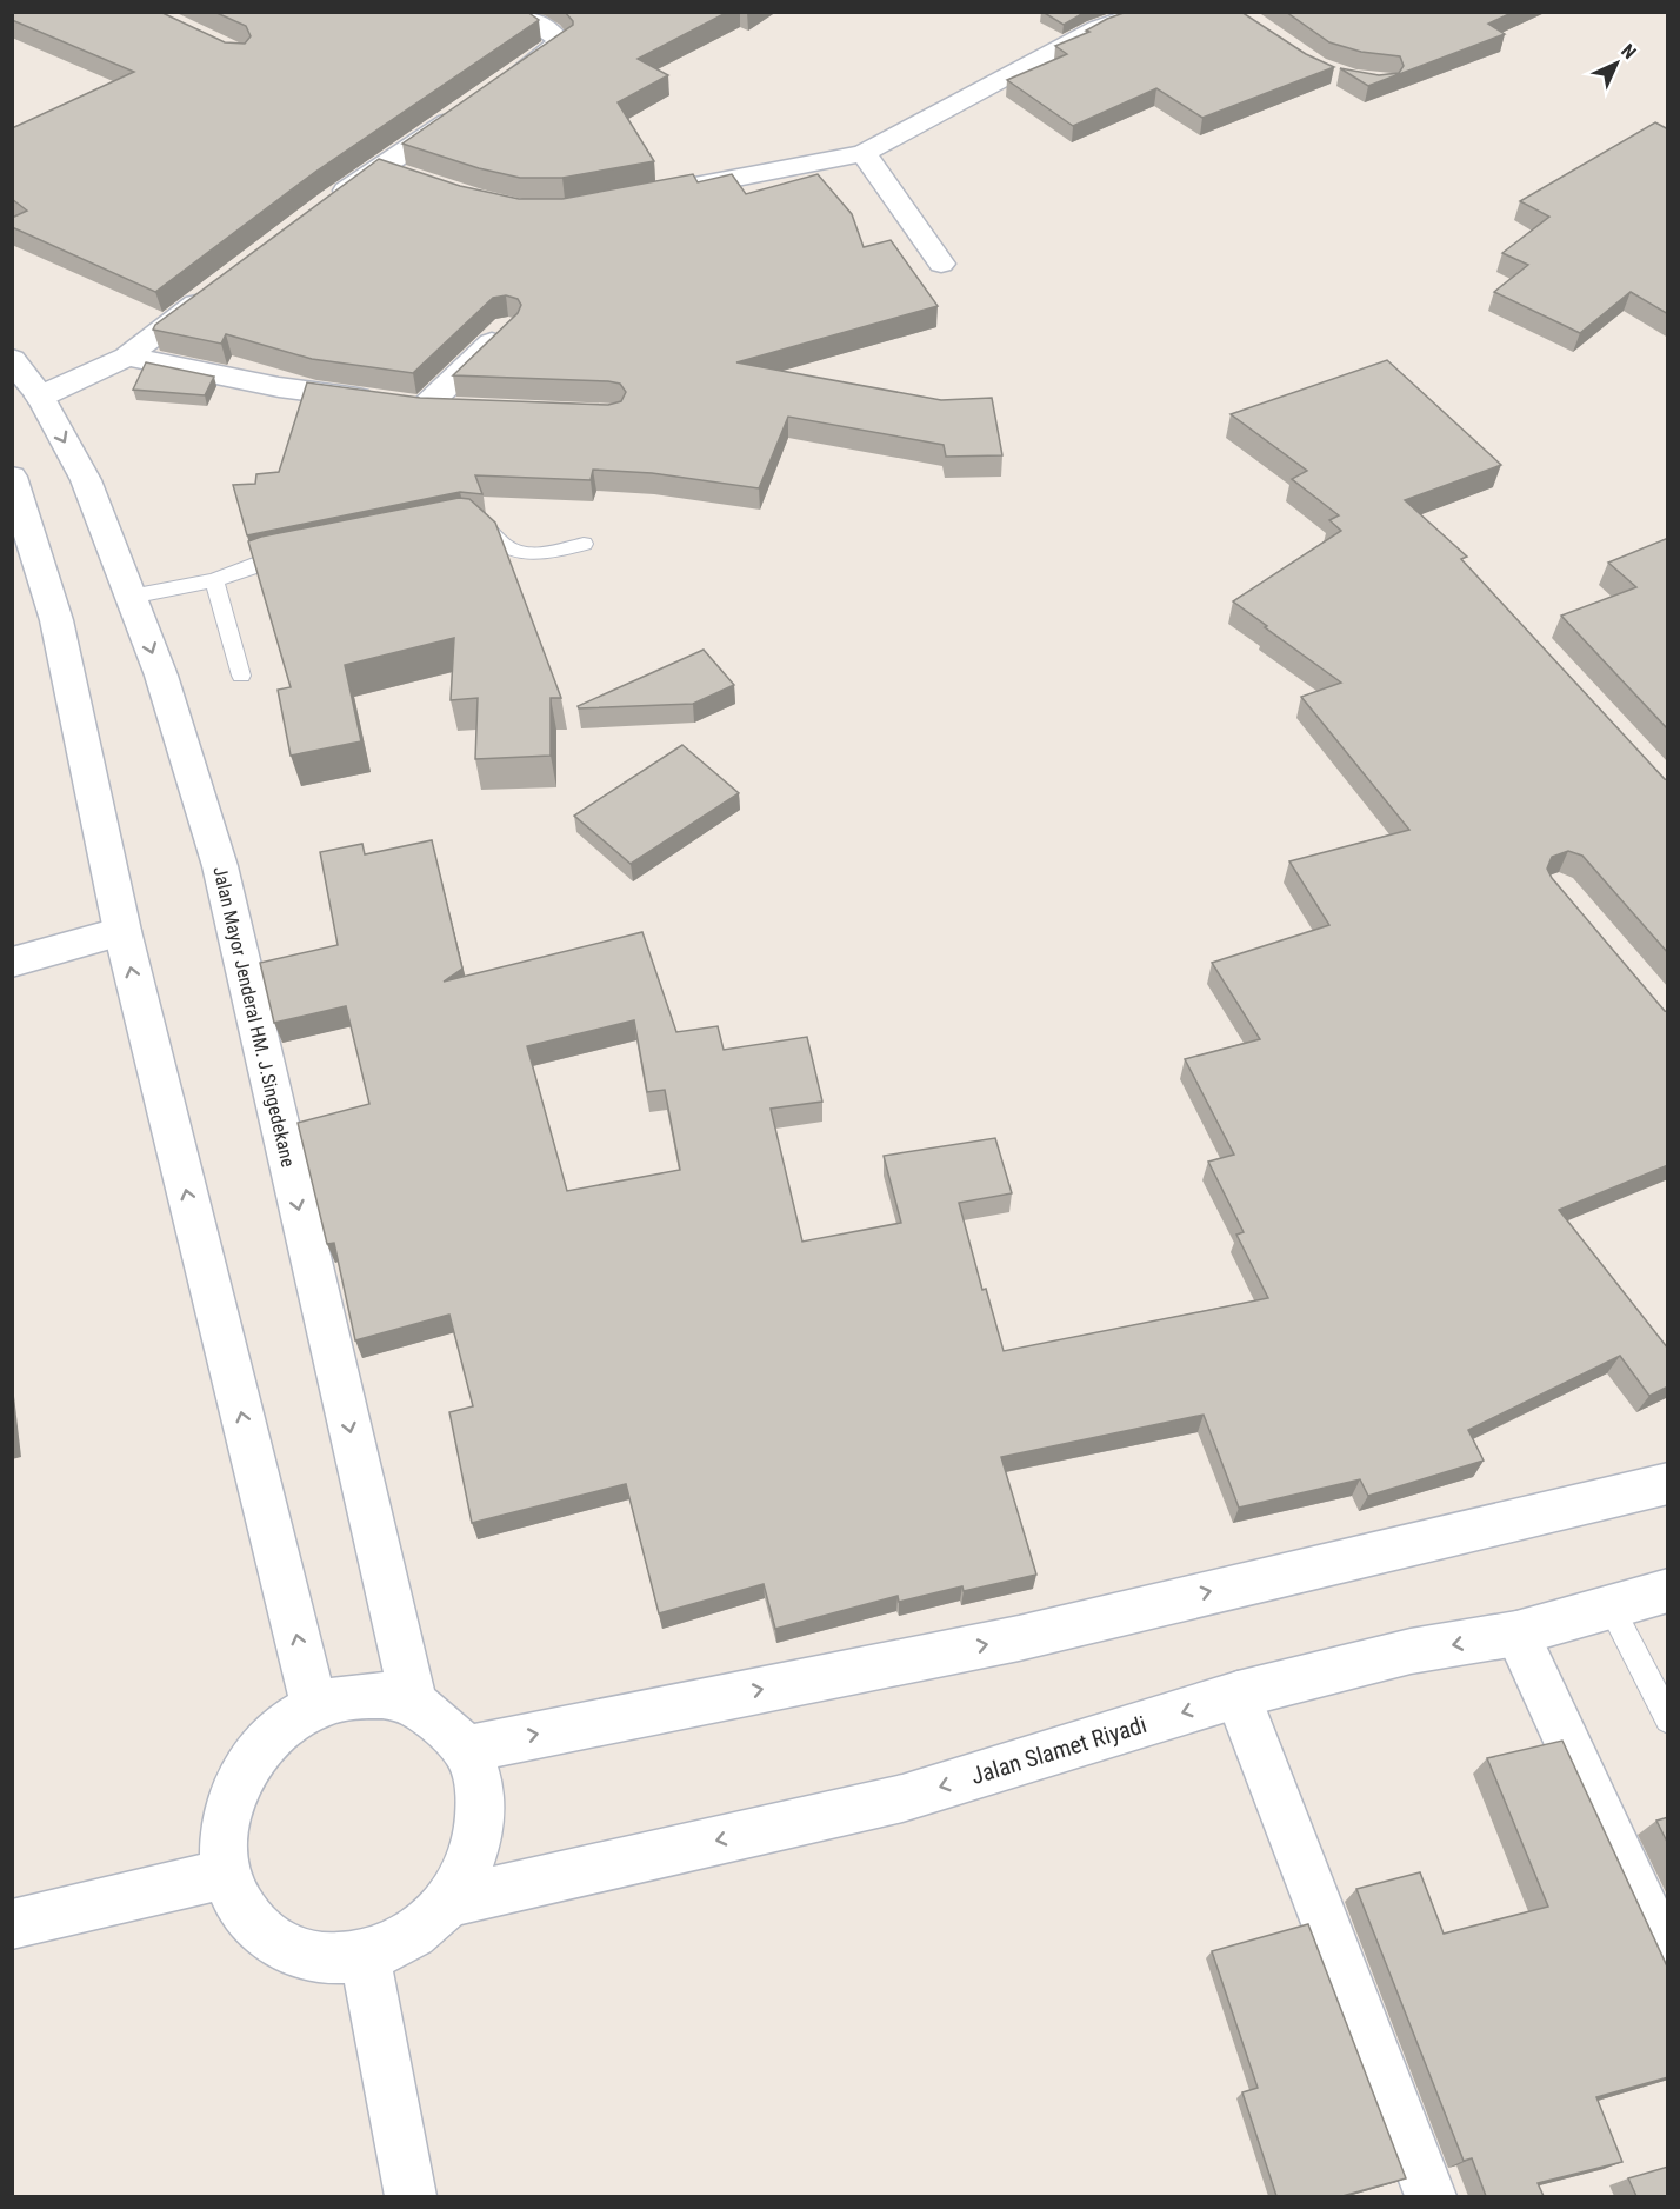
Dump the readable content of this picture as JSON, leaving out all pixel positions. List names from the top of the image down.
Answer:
{
  "streets": {
    "main road": ["Jalan Mayor Jenderal HM. J.Singedekane", "Jalan Slamet Riyadi"]
  },
  "north": "top right"
}
